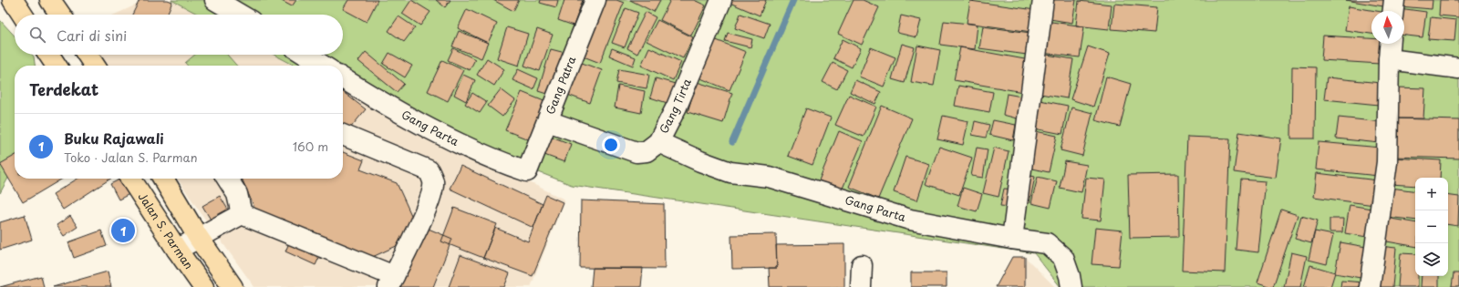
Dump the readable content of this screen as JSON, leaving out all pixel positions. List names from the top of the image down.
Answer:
{
  "streets": {
    "main road": ["Jalan S. Parman"],
    "street": ["Gang Patra", "Gang Tirta", "Gang Parta"]
  },
  "crossings": [
    ["Gang Patra", "Gang Tirta"],
    ["Gang Patra", "Gang Parta"],
    ["Gang Tirta", "Gang Parta"]
  ],
  "north": "top",
  "page": {
    "search": "Cari di sini",
    "heading": "Terdekat",
    "list": [
      {
        "mark": "1",
        "name": "Buku Rajawali",
        "note": "Toko · Jalan S. Parman",
        "value": "160 m"
      }
    ],
    "map_buttons": ["+", "−"],
    "pins": "1"
  }
}
